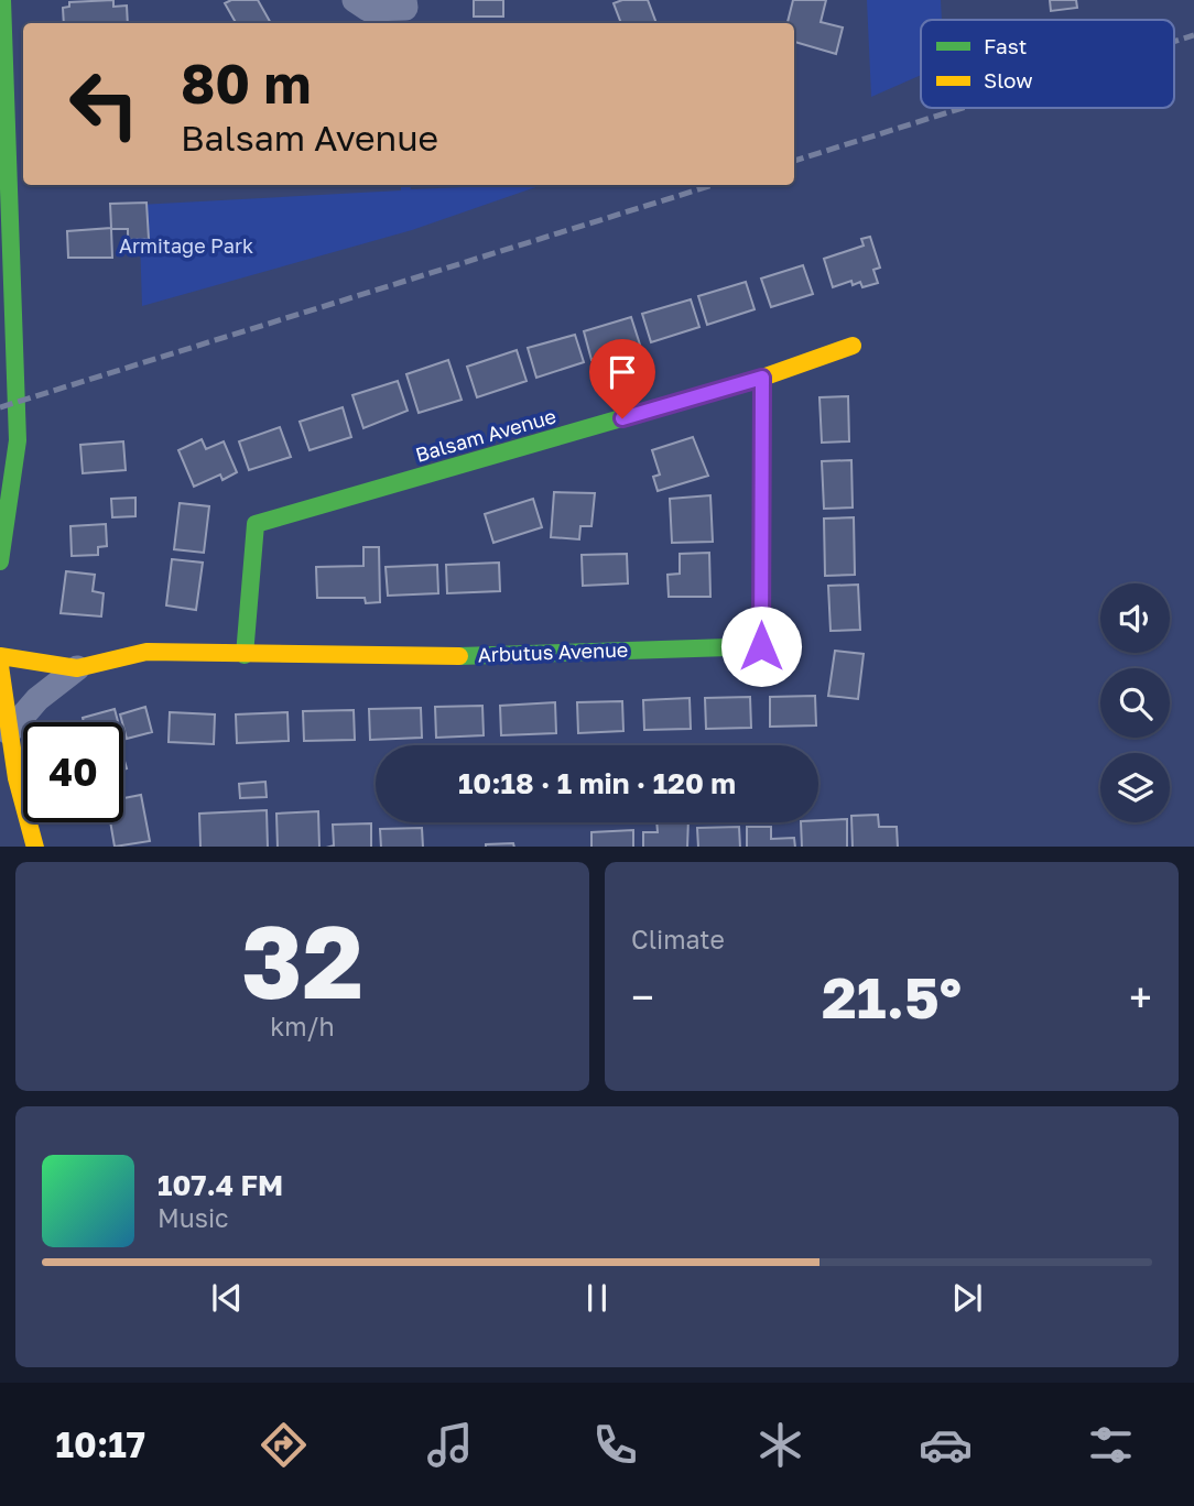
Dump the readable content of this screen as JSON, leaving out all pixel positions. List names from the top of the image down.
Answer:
{
  "streets": {
    "street": ["Balsam Avenue", "Arbutus Avenue"]
  },
  "crossings": [
    ["Balsam Avenue", "Arbutus Avenue"]
  ],
  "parks": ["Armitage Park"],
  "legend": ["Fast", "Slow"],
  "page": {
    "turn": ["80 m", "Balsam Avenue"],
    "limit": "40",
    "trip": "10:18 · 1 min · 120 m",
    "tile": [
      ["32", "km/h"],
      "Climate"
    ],
    "heat": ["−", "21.5°", "+"],
    "song": ["107.4 FM", "Music"],
    "tabs": "10:17"
  }
}
